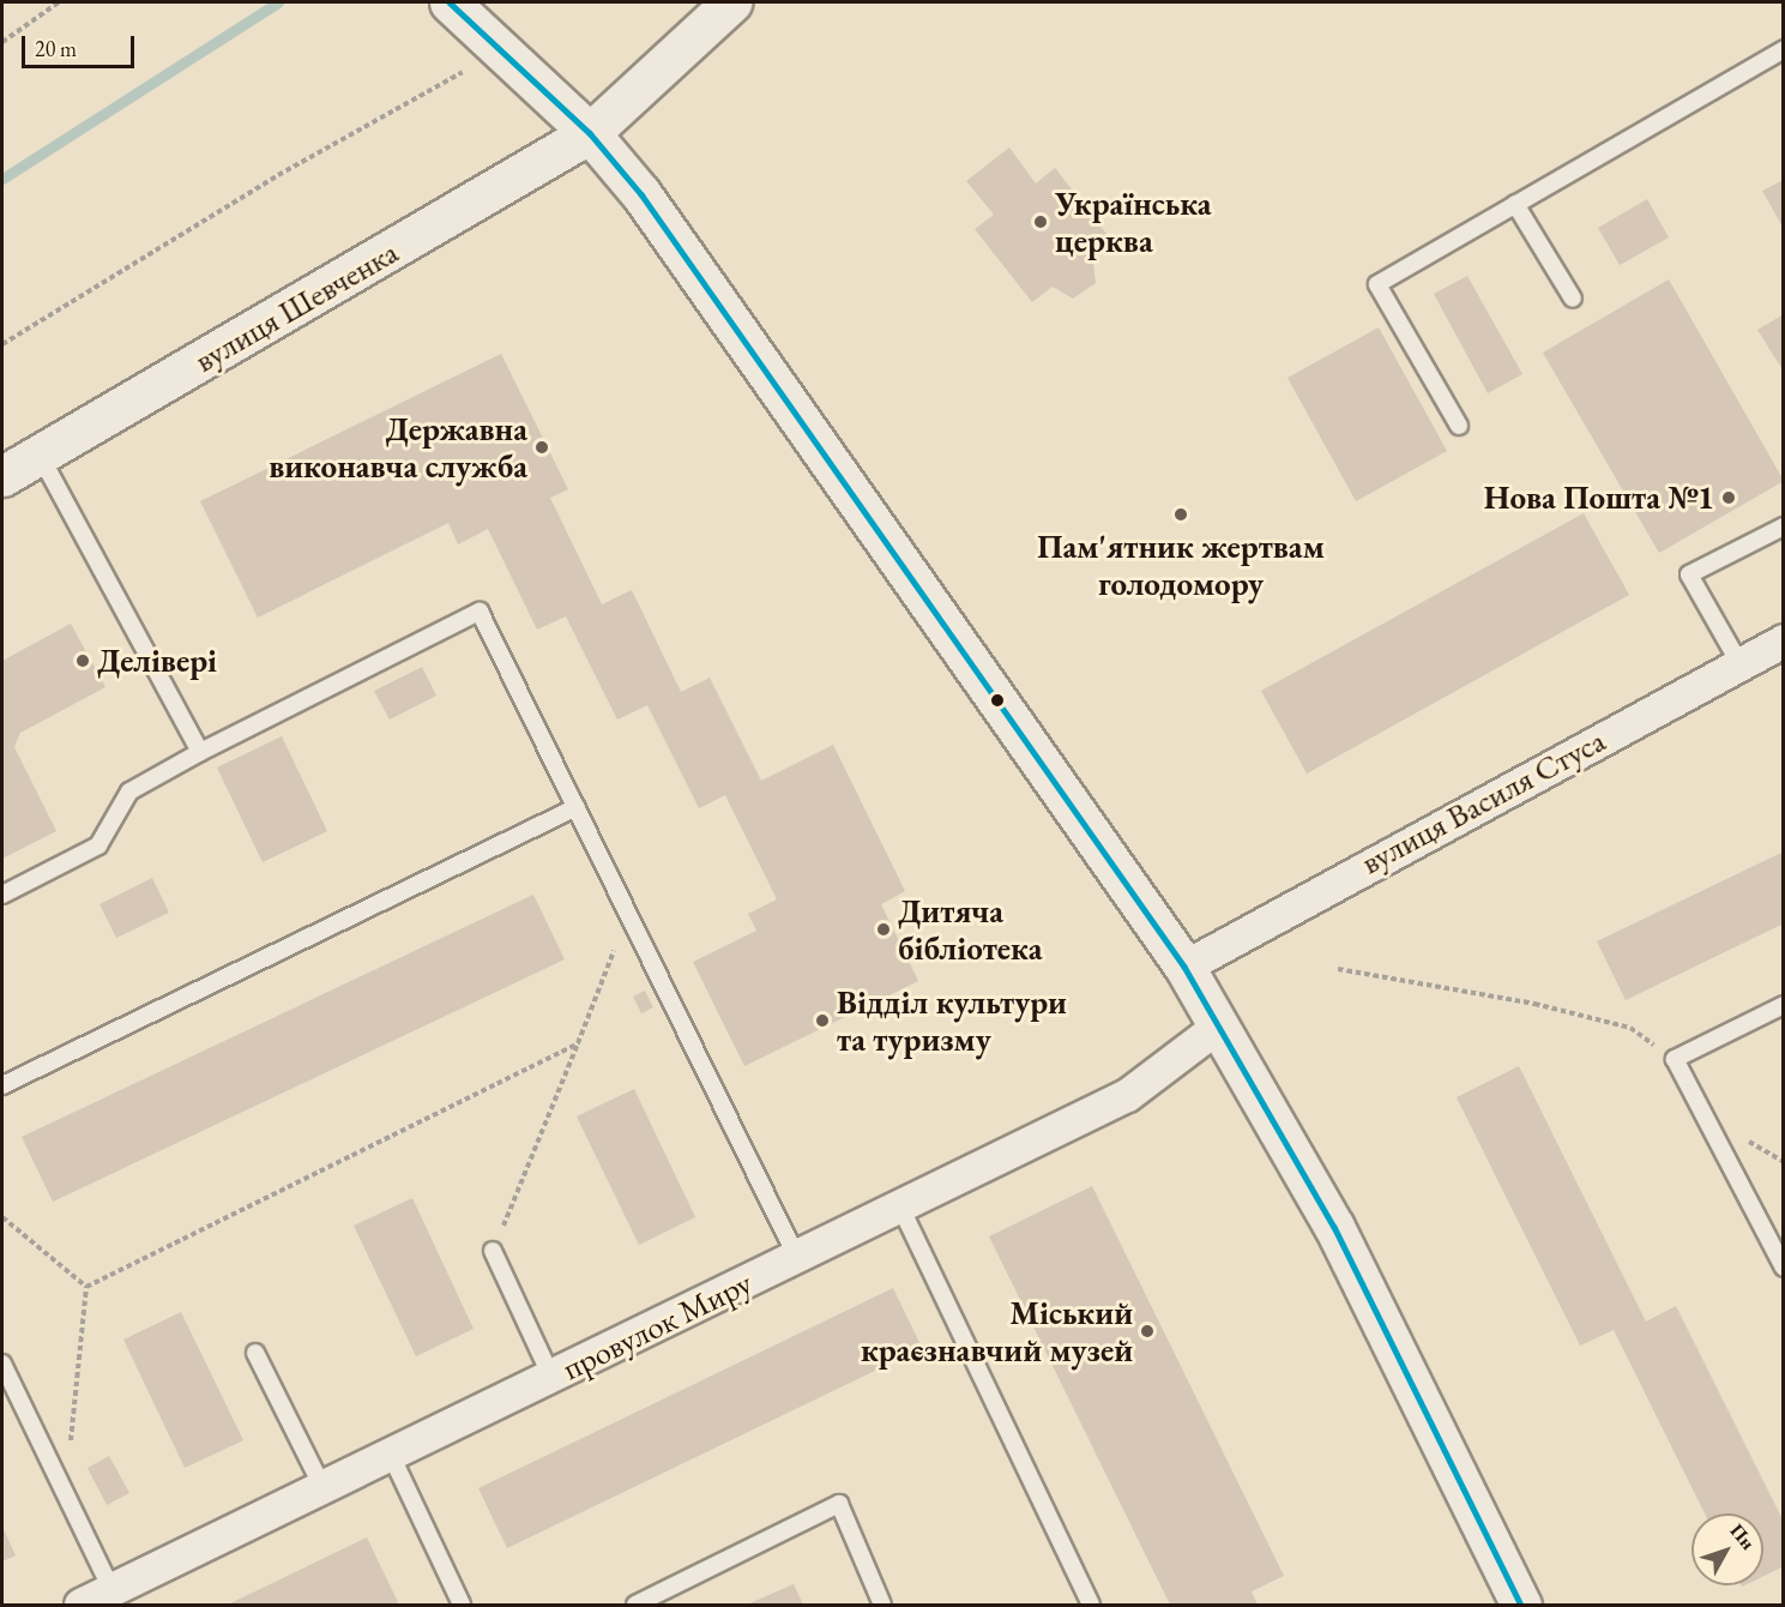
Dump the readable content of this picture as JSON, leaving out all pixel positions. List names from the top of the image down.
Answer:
{
  "streets": {
    "main road": ["вулиця Шевченка"],
    "street": ["вулиця Василя Стуса", "провулок Миру"]
  },
  "places": [
    "Українська церква",
    "Державна виконавча служба",
    "Нова Пошта №1",
    "Пам'ятник жертвам голодомору",
    "Делівері",
    "Дитяча бібліотека",
    "Відділ культури та туризму",
    "Міський краєзнавчий музей"
  ],
  "scale_bar": "20 m",
  "north": "top right"
}
